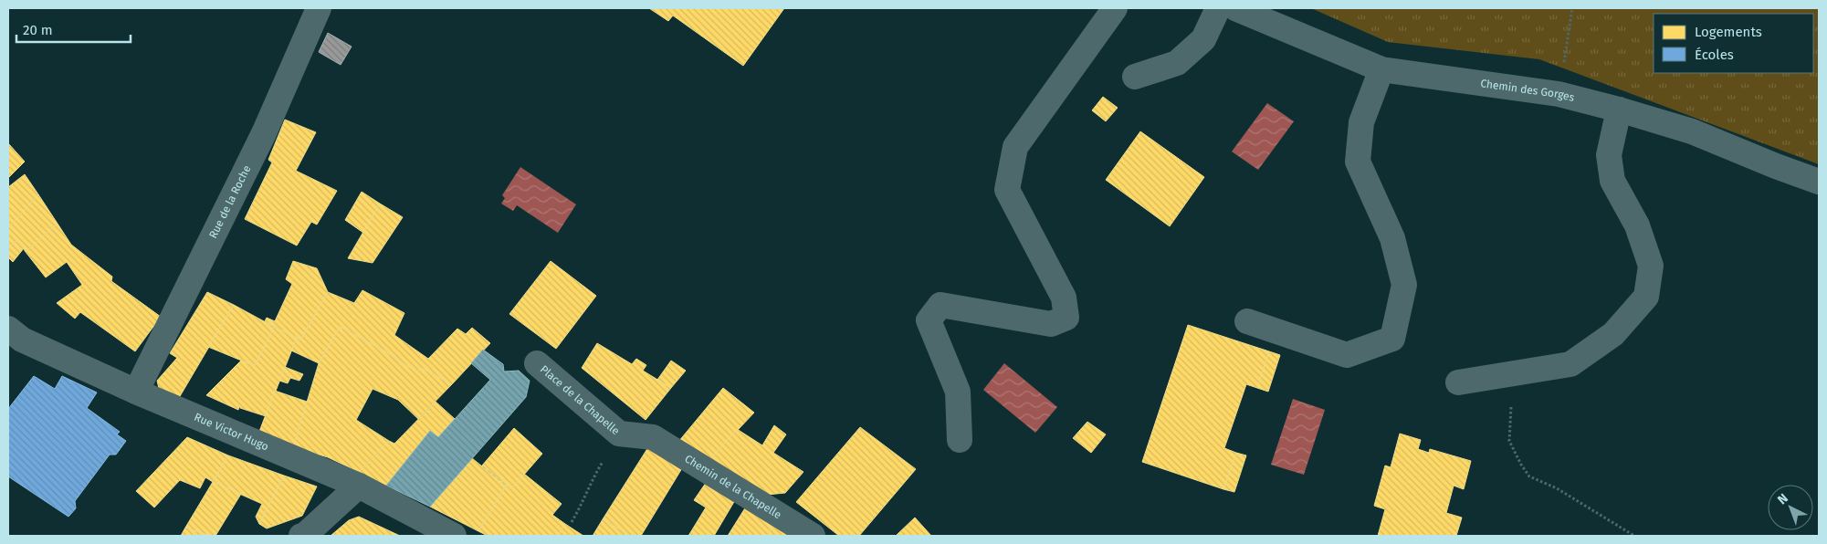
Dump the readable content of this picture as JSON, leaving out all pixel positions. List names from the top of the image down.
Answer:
{
  "streets": {
    "street": [
      "Chemin des Gorges",
      "Rue de la Roche",
      "Place de la Chapelle",
      "Rue Victor Hugo",
      "Chemin de la Chapelle"
    ]
  },
  "crossings": [
    ["Rue de la Roche", "Rue Victor Hugo"],
    ["Place de la Chapelle", "Chemin de la Chapelle"]
  ],
  "legend": ["Logements", "Écoles"],
  "scale_bar": "20 m",
  "north": "top left"
}
